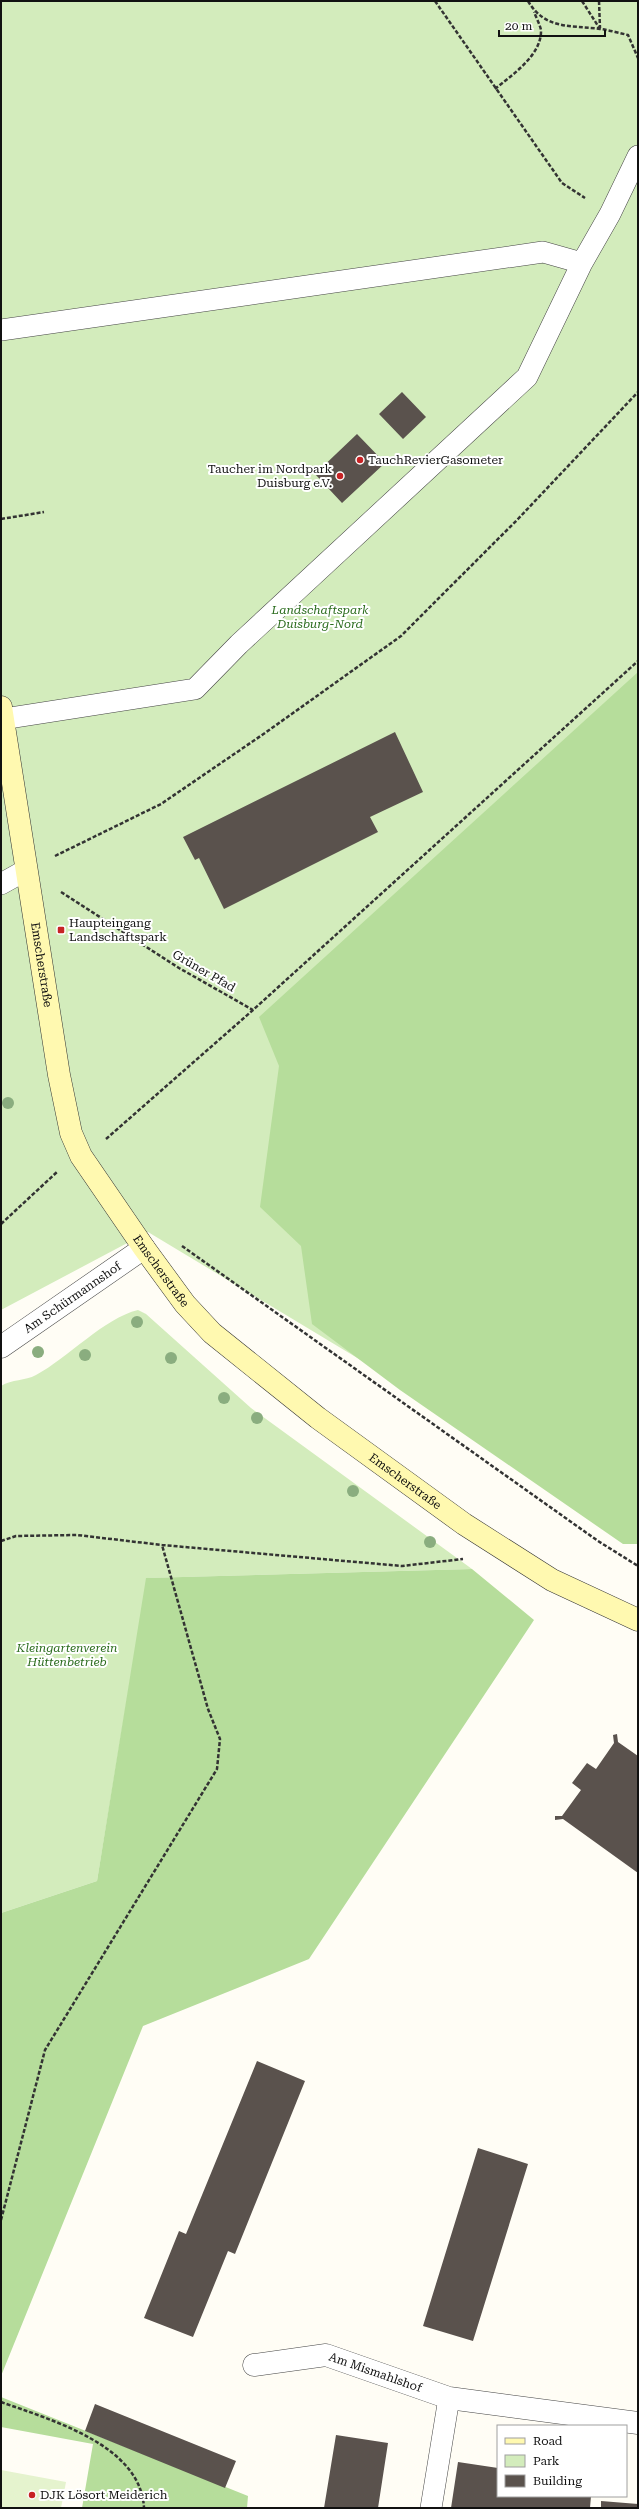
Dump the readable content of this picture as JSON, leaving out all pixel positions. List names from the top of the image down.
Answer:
{
  "streets": {
    "street": ["Emscherstraße", "Am Schürmannshof", "Am Mismahlshof"],
    "path": ["Grüner Pfad"]
  },
  "crossings": [
    ["Emscherstraße", "Grüner Pfad"],
    ["Emscherstraße", "Am Schürmannshof"]
  ],
  "parks": ["Landschaftspark Duisburg-Nord", "Kleingartenverein Hüttenbetrieb"],
  "places": {
    "other": ["TauchRevierGasometer", "Taucher im Nordpark Duisburg e.V.", "DJK Lösort Meiderich"],
    "transit": ["Haupteingang Landschaftspark"]
  },
  "legend": ["Road", "Park", "Building"],
  "scale_bar": "20 m"
}
